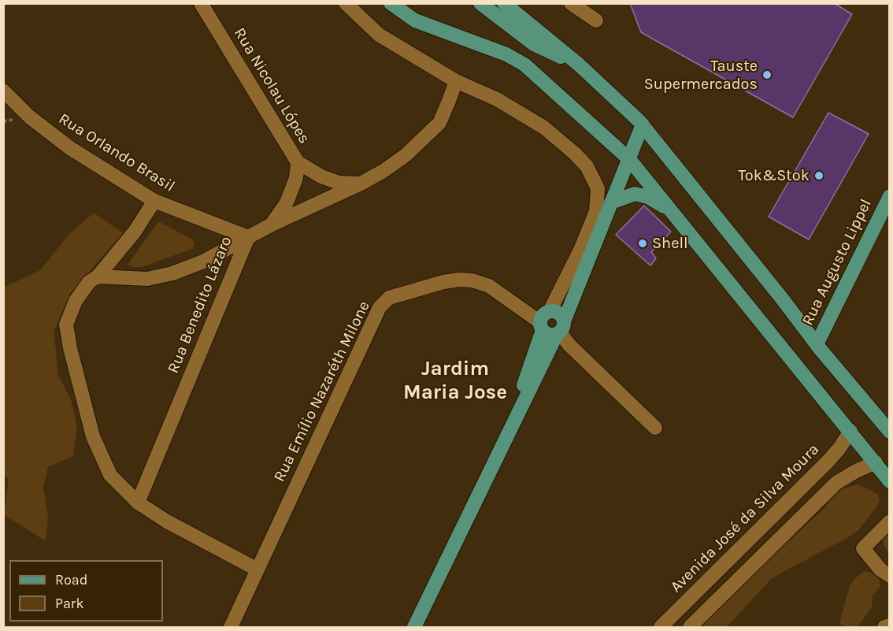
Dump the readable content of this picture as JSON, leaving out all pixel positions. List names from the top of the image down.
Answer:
{
  "streets": {
    "main road": ["Rua Augusto Lippel"],
    "street": [
      "Rua Nicolau Lópes",
      "Rua Orlando Brasil",
      "Rua Benedito Lázaro",
      "Rua Emílio Nazaréth Milone",
      "Avenida José da Silva Moura"
    ]
  },
  "crossings": [
    ["Rua Orlando Brasil", "Rua Benedito Lázaro"]
  ],
  "districts": ["Jardim Maria Jose"],
  "places": ["Tauste Supermercados", "Tok&Stok", "Shell"],
  "legend": ["Road", "Park"]
}
